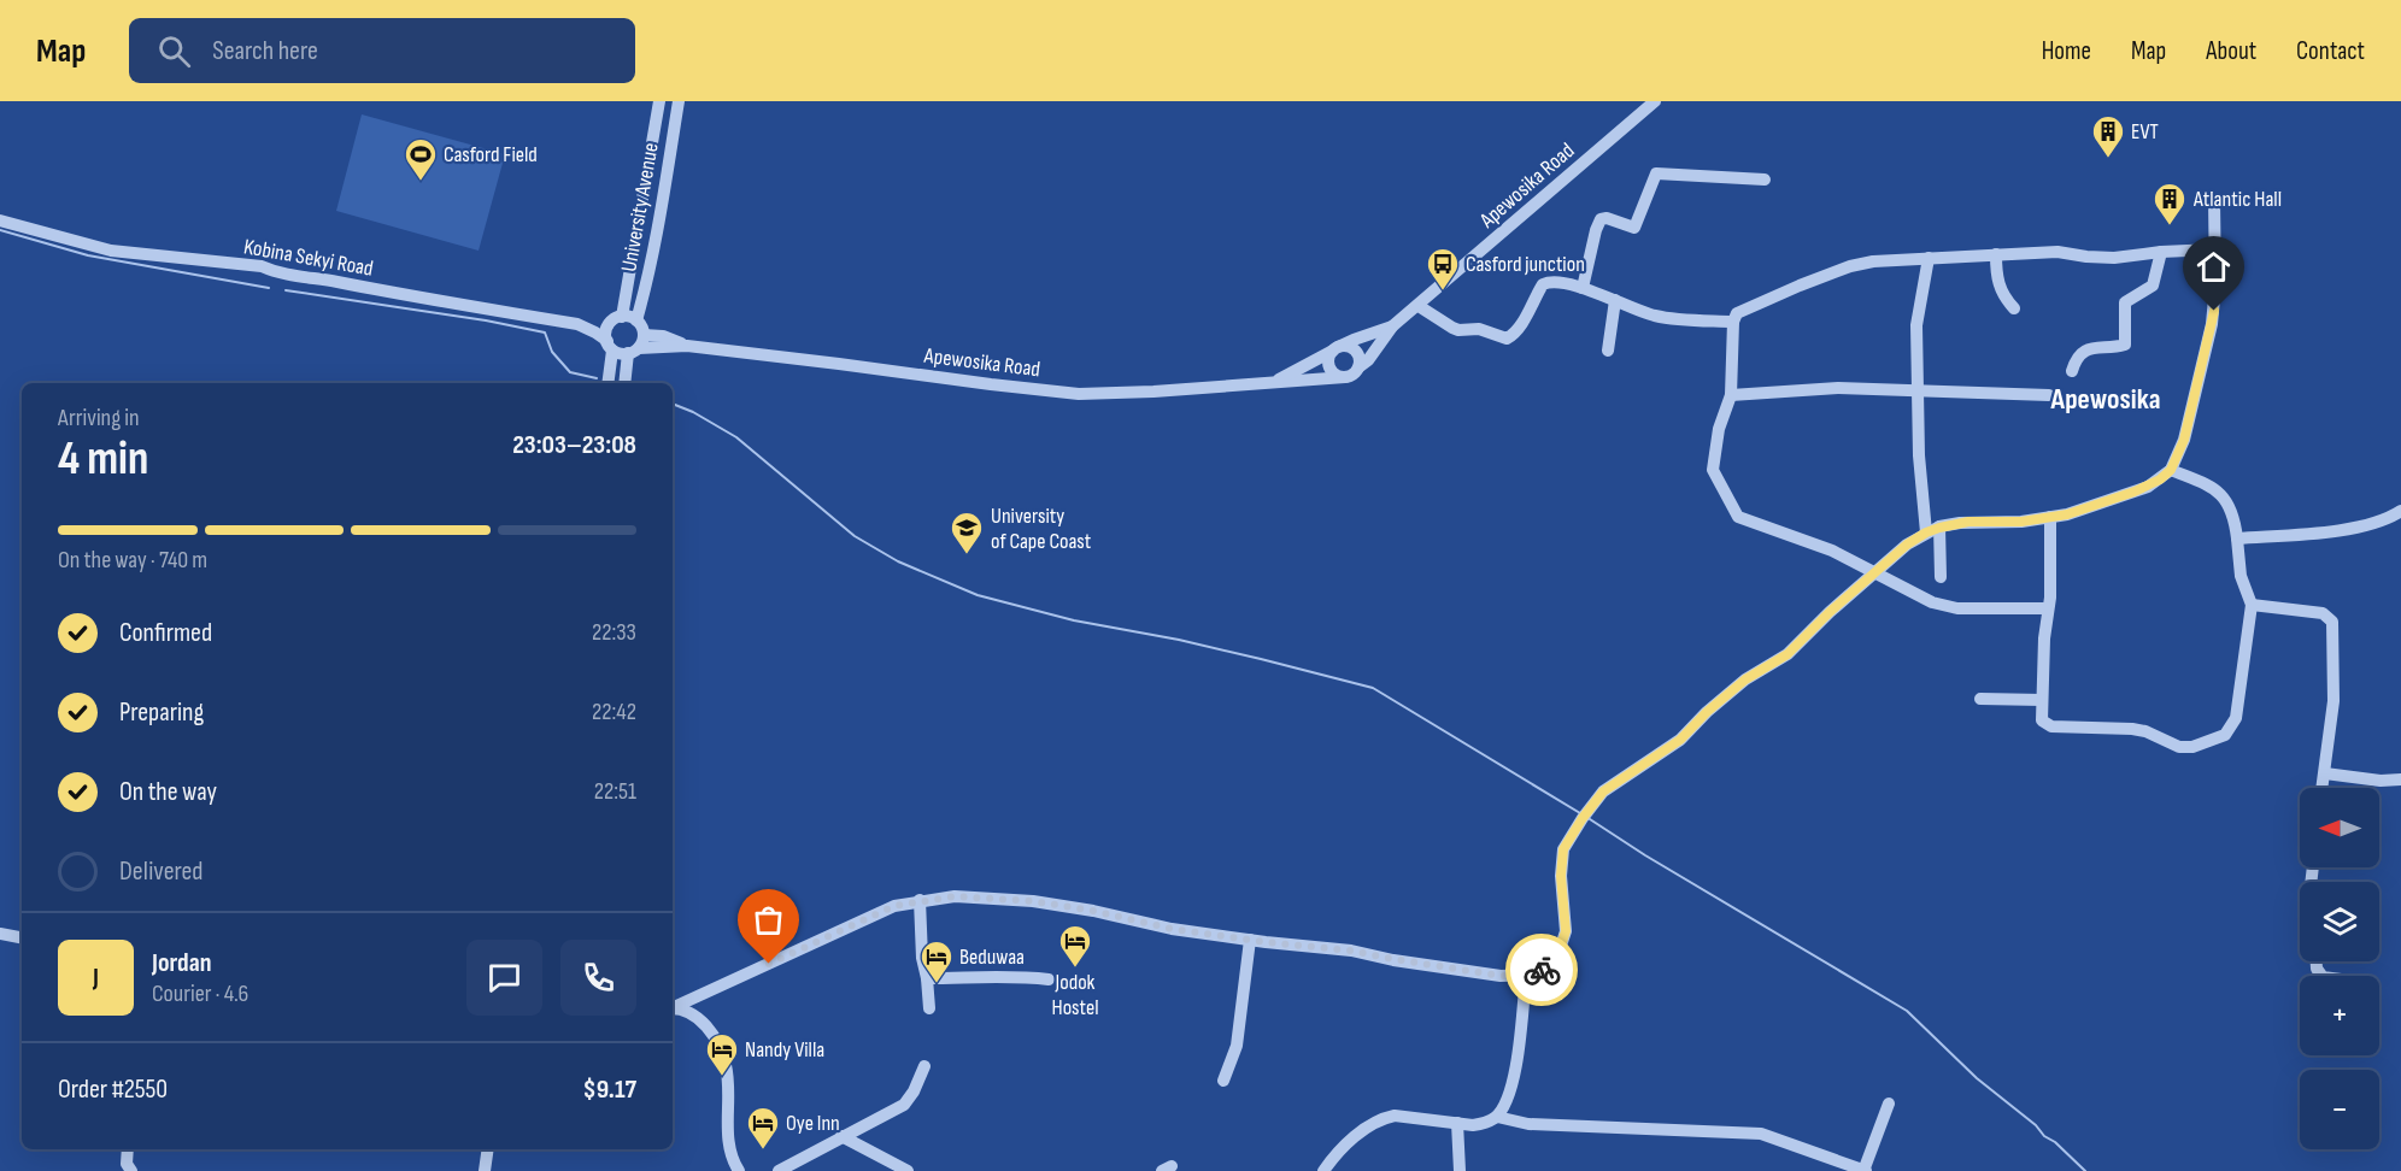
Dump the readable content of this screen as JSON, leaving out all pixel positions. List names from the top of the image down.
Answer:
{
  "streets": {
    "street": ["Apewosika Road", "University Avenue", "Kobina Sekyi Road"]
  },
  "crossings": [
    ["University Avenue", "Kobina Sekyi Road"]
  ],
  "districts": ["Apewosika"],
  "places": {
    "building": ["EVT", "Atlantic Hall"],
    "sports": ["Casford Field"],
    "bus stop": ["Casford junction"],
    "school or university": ["University of Cape Coast"],
    "hotel": [
      "Jodok Hostel",
      "Beduwaa",
      "Nandy Villa",
      "Oye Inn"
    ]
  },
  "north": "left",
  "page": {
    "header": "Map",
    "search": "Search here",
    "nav": [
      "Home",
      "Map",
      "About",
      "Contact"
    ],
    "heading": ["4 min", "Arriving in", "23:03–23:08"],
    "panel": [
      "Jordan",
      "Courier · 4.6",
      "Order #2550",
      "$9.17"
    ],
    "bar": "On the way · 740 m",
    "list": [
      ["Confirmed", "22:33"],
      ["Preparing", "22:42"],
      ["On the way", "22:51"],
      "Delivered"
    ],
    "map_buttons": ["+", "−"],
    "round": "J"
  }
}
